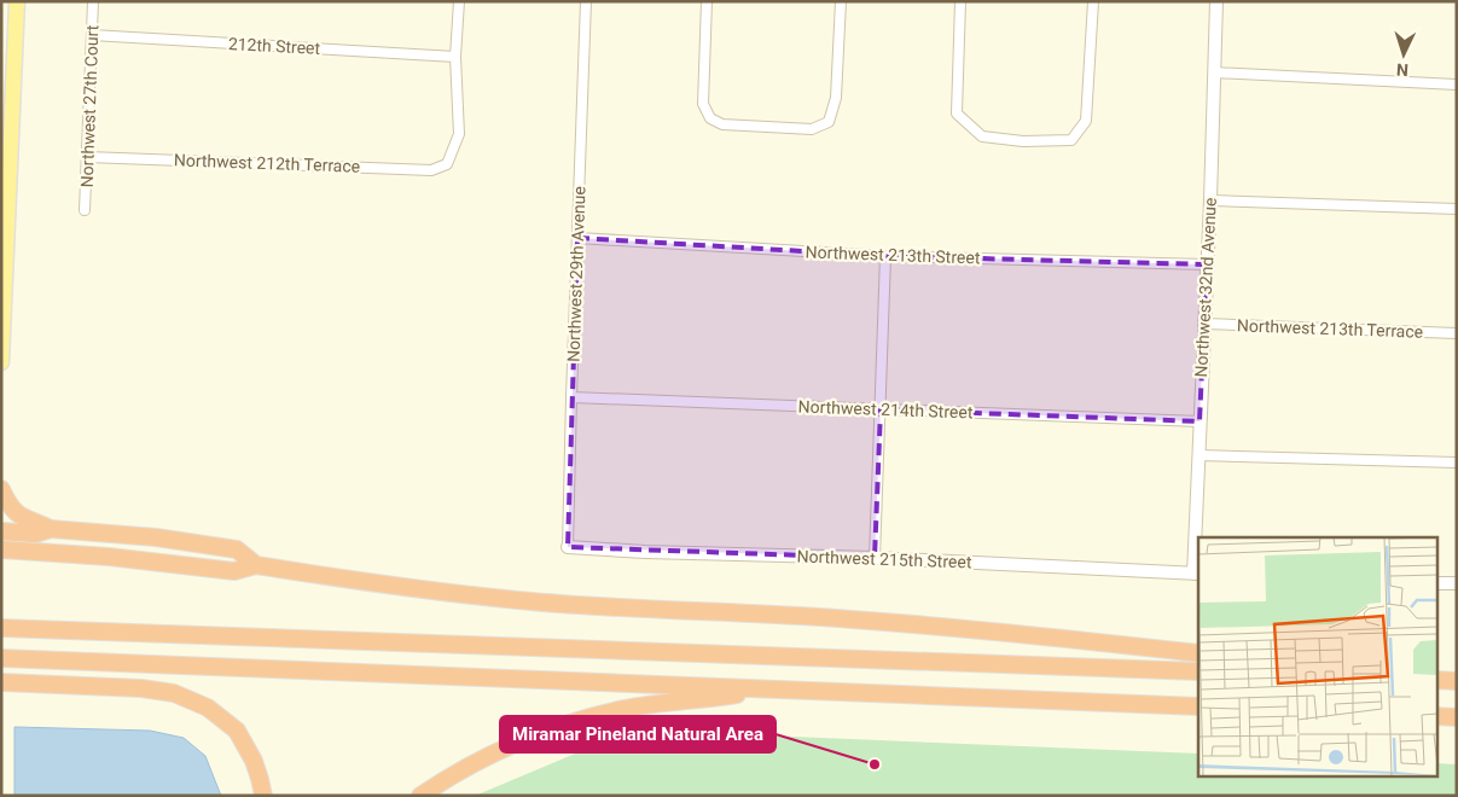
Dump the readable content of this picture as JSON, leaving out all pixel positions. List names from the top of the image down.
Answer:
{
  "streets": {
    "street": [
      "212th Street",
      "Northwest 27th Court",
      "Northwest 212th Terrace",
      "Northwest 213th Street",
      "Northwest 29th Avenue",
      "Northwest 32nd Avenue",
      "Northwest 213th Terrace",
      "Northwest 214th Street",
      "Northwest 215th Street"
    ]
  },
  "crossings": [
    ["212th Street", "Northwest 27th Court"],
    ["212th Street", "Northwest 212th Terrace"],
    ["Northwest 27th Court", "Northwest 212th Terrace"],
    ["Northwest 213th Street", "Northwest 29th Avenue"],
    ["Northwest 213th Street", "Northwest 32nd Avenue"],
    ["Northwest 29th Avenue", "Northwest 214th Street"],
    ["Northwest 29th Avenue", "Northwest 215th Street"],
    ["Northwest 32nd Avenue", "Northwest 213th Terrace"],
    ["Northwest 32nd Avenue", "Northwest 214th Street"],
    ["Northwest 32nd Avenue", "Northwest 215th Street"]
  ],
  "places": ["Miramar Pineland Natural Area"],
  "north": "bottom"
}
